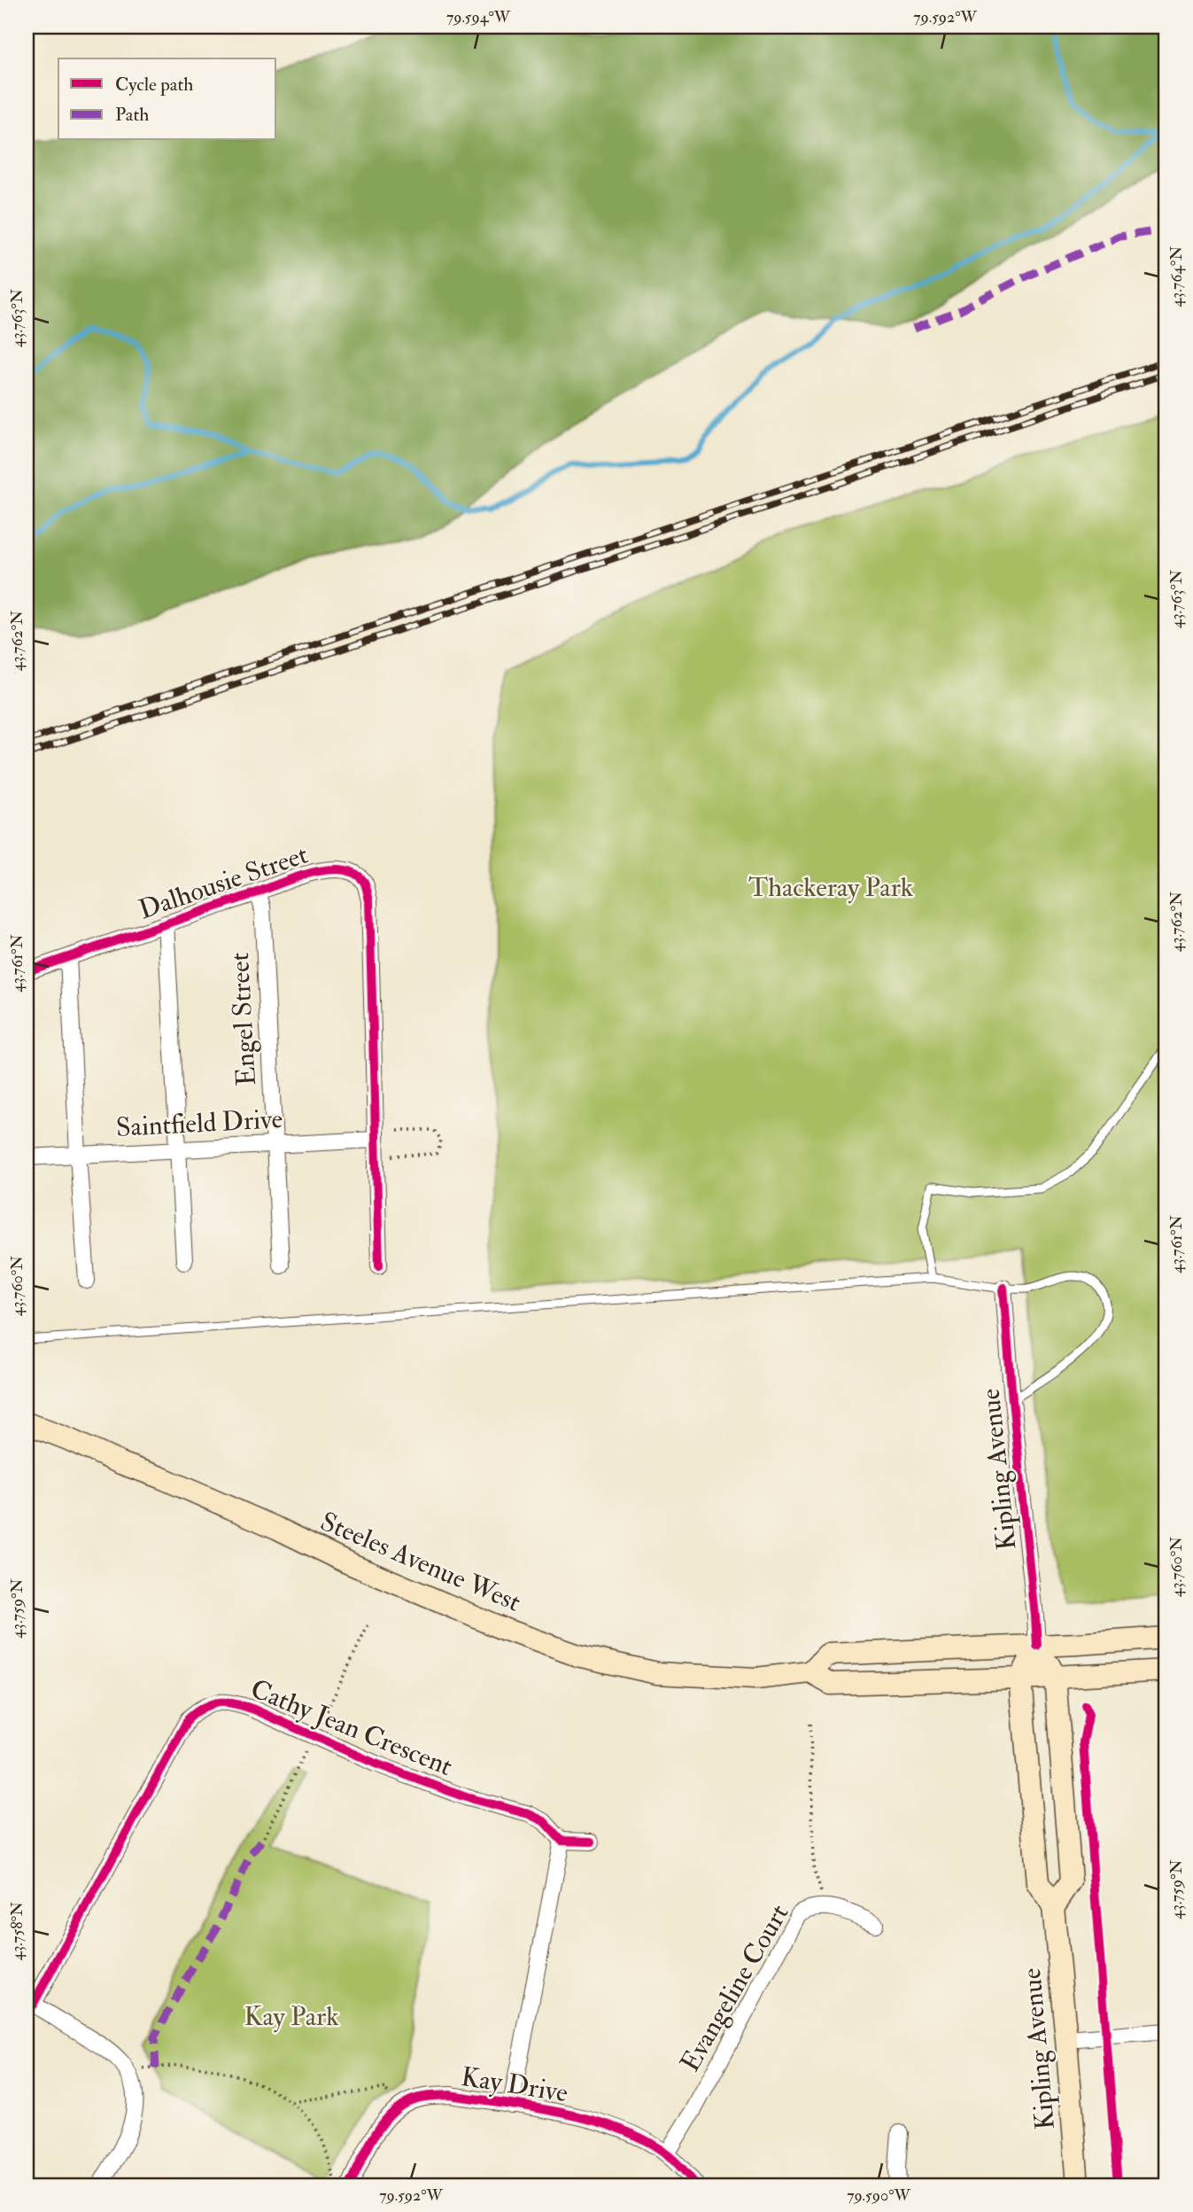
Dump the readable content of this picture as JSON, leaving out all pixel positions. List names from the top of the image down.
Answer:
{
  "streets": {
    "main road": ["Kipling Avenue", "Steeles Avenue West"],
    "street": [
      "Dalhousie Street",
      "Engel Street",
      "Saintfield Drive",
      "Cathy Jean Crescent",
      "Evangeline Court",
      "Kay Drive"
    ]
  },
  "crossings": [
    ["Dalhousie Street", "Engel Street"],
    ["Dalhousie Street", "Saintfield Drive"],
    ["Engel Street", "Saintfield Drive"],
    ["Kipling Avenue", "Steeles Avenue West"],
    ["Evangeline Court", "Kay Drive"]
  ],
  "parks": ["Thackeray Park", "Kay Park"],
  "legend": ["Cycle path", "Path"],
  "coordinates": [
    "79.594°W",
    "79.592°W",
    "43.764°N",
    "43.763°N",
    "43.762°N",
    "43.761°N",
    "43.760°N",
    "43.759°N",
    "43.758°N",
    "79.590°W"
  ]
}
